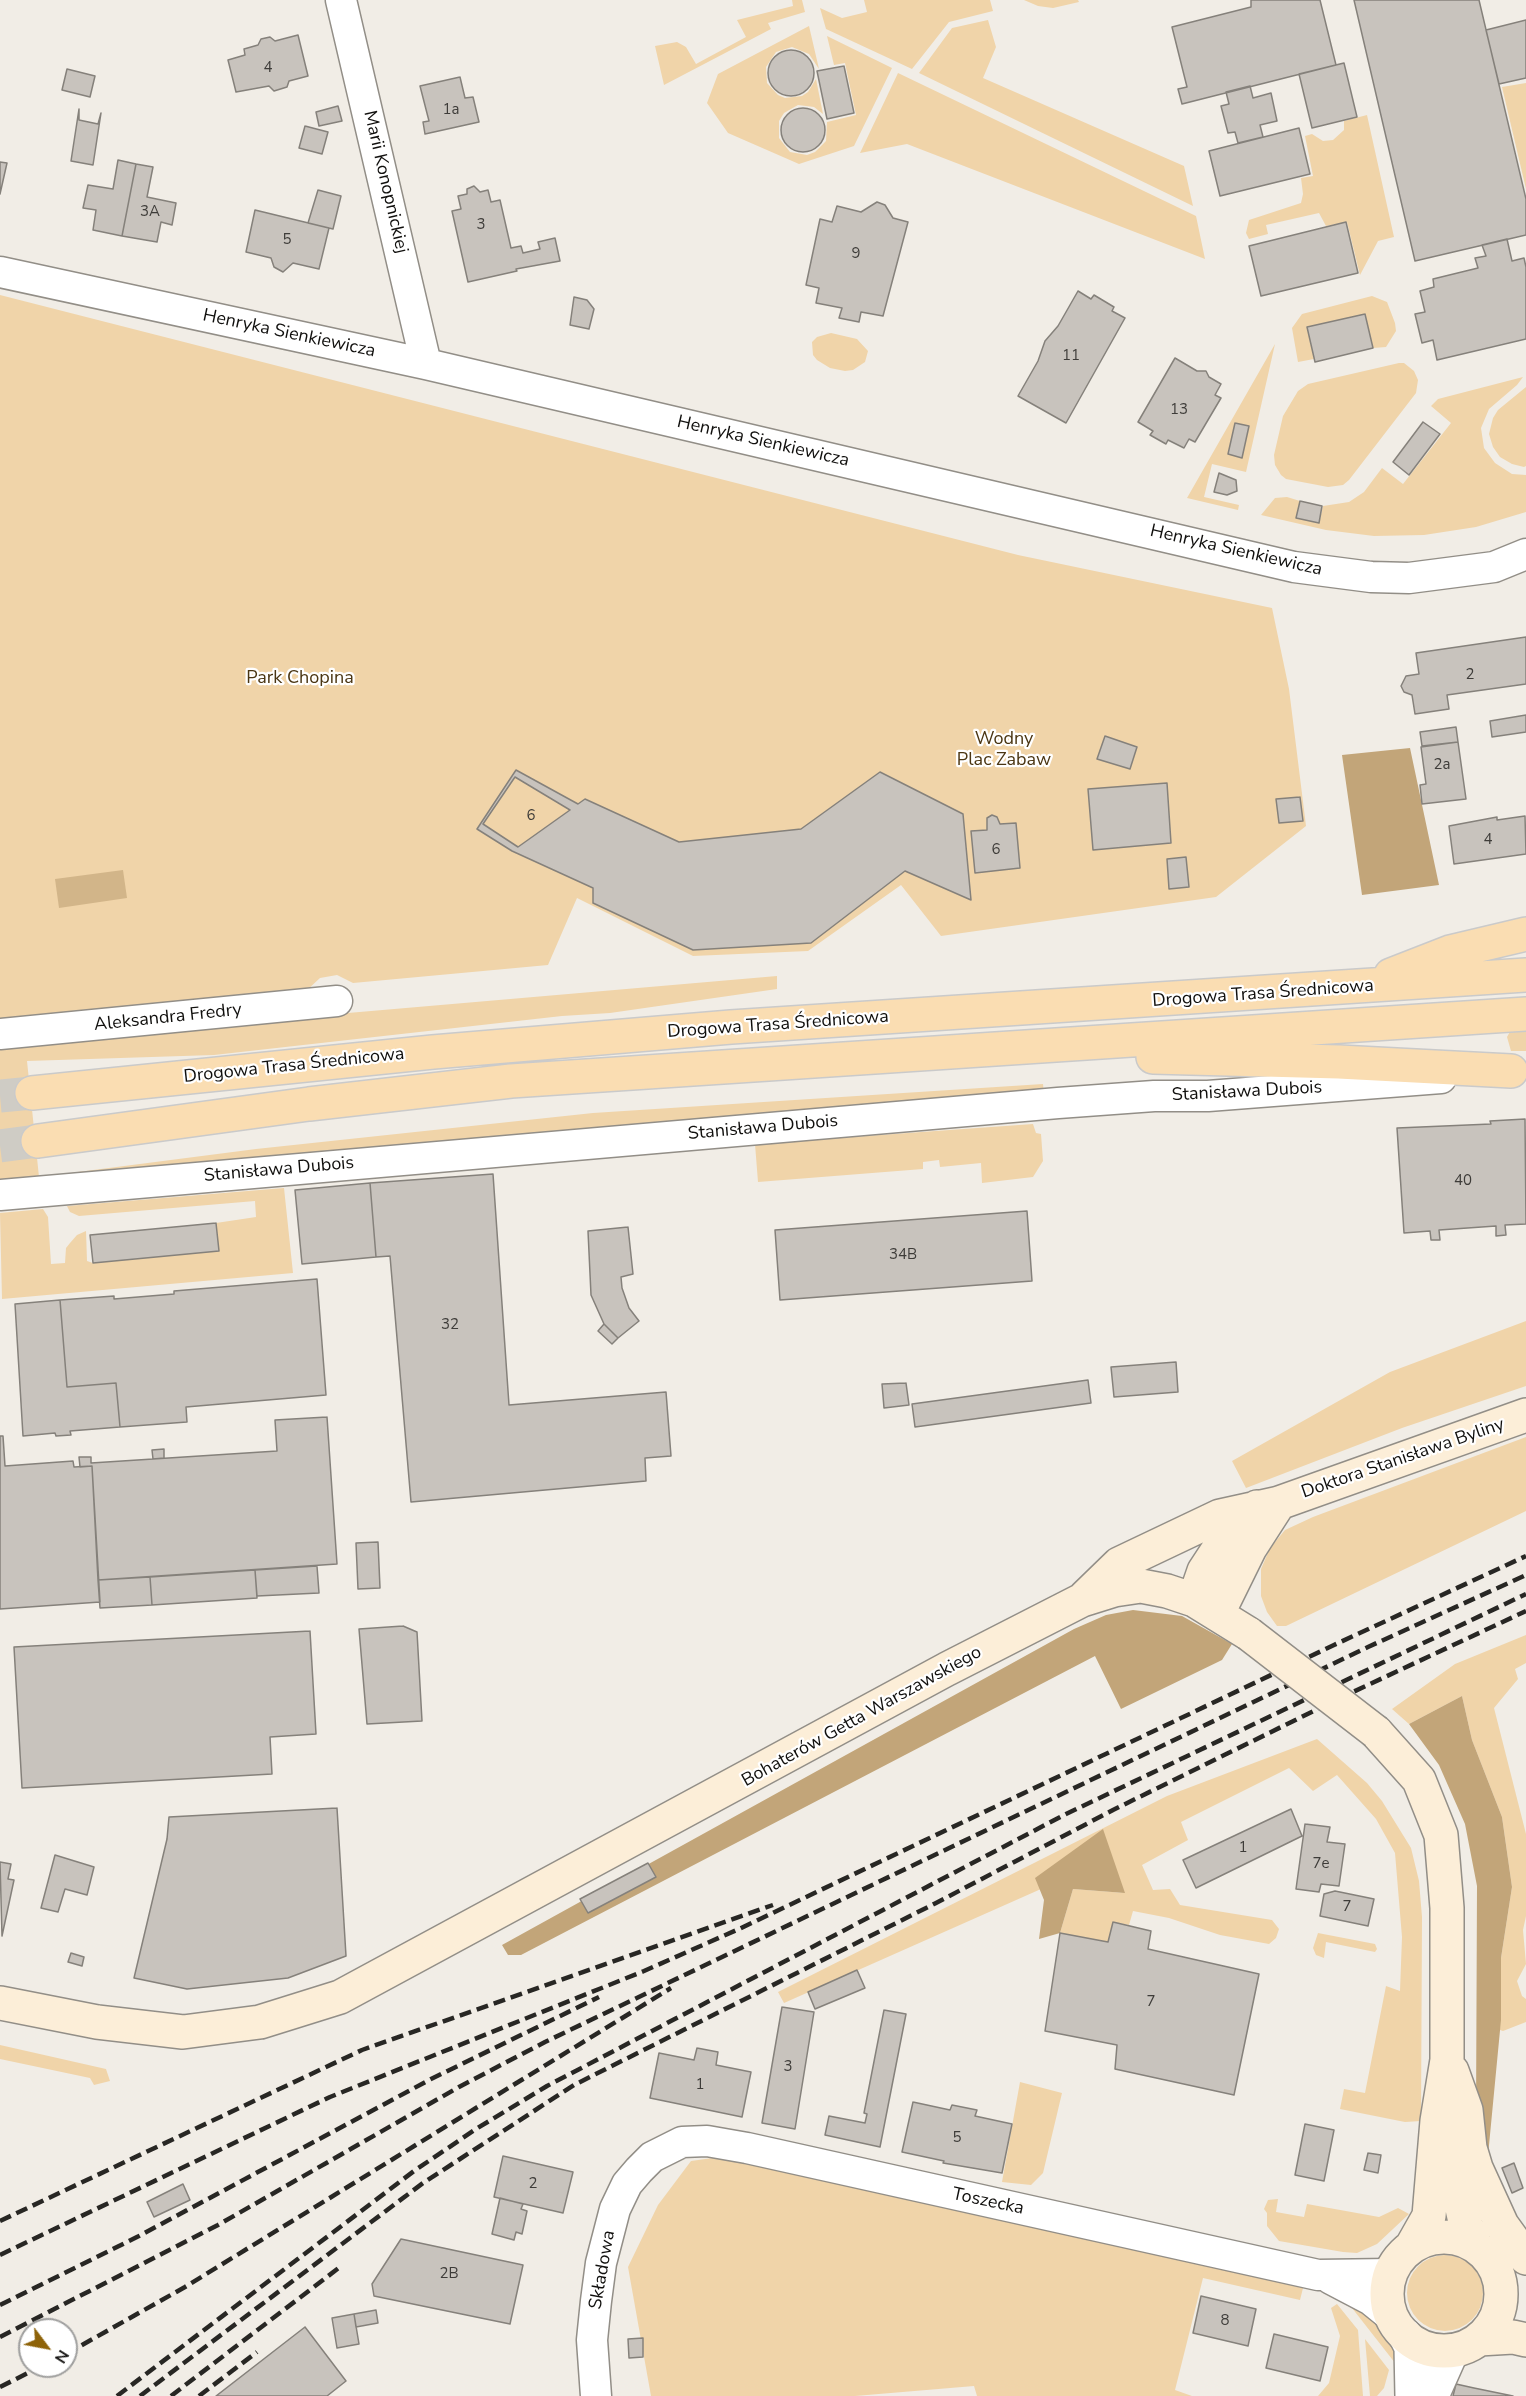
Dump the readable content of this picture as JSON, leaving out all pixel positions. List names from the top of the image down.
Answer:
{
  "streets": {
    "main road": ["Drogowa Trasa Średnicowa", "Doktora Stanisława Byliny", "Bohaterów Getta Warszawskiego"],
    "street": [
      "Marii Konopnickiej",
      "Henryka Sienkiewicza",
      "Aleksandra Fredry",
      "Stanisława Dubois",
      "Toszecka",
      "Składowa"
    ]
  },
  "crossings": [
    ["Marii Konopnickiej", "Henryka Sienkiewicza"],
    ["Doktora Stanisława Byliny", "Bohaterów Getta Warszawskiego"],
    ["Bohaterów Getta Warszawskiego", "Toszecka"],
    ["Toszecka", "Składowa"]
  ],
  "parks": ["Park Chopina", "Wodny Plac Zabaw"],
  "house_numbers": [
    "4",
    "1a",
    "3A",
    "3",
    "5",
    "9",
    "11",
    "13",
    "2",
    "2a",
    "6",
    "4",
    "6",
    "40",
    "34B",
    "32",
    "1",
    "7e",
    "7",
    "7",
    "3",
    "1",
    "5",
    "2",
    "2B",
    "8"
  ],
  "north": "bottom right"
}
